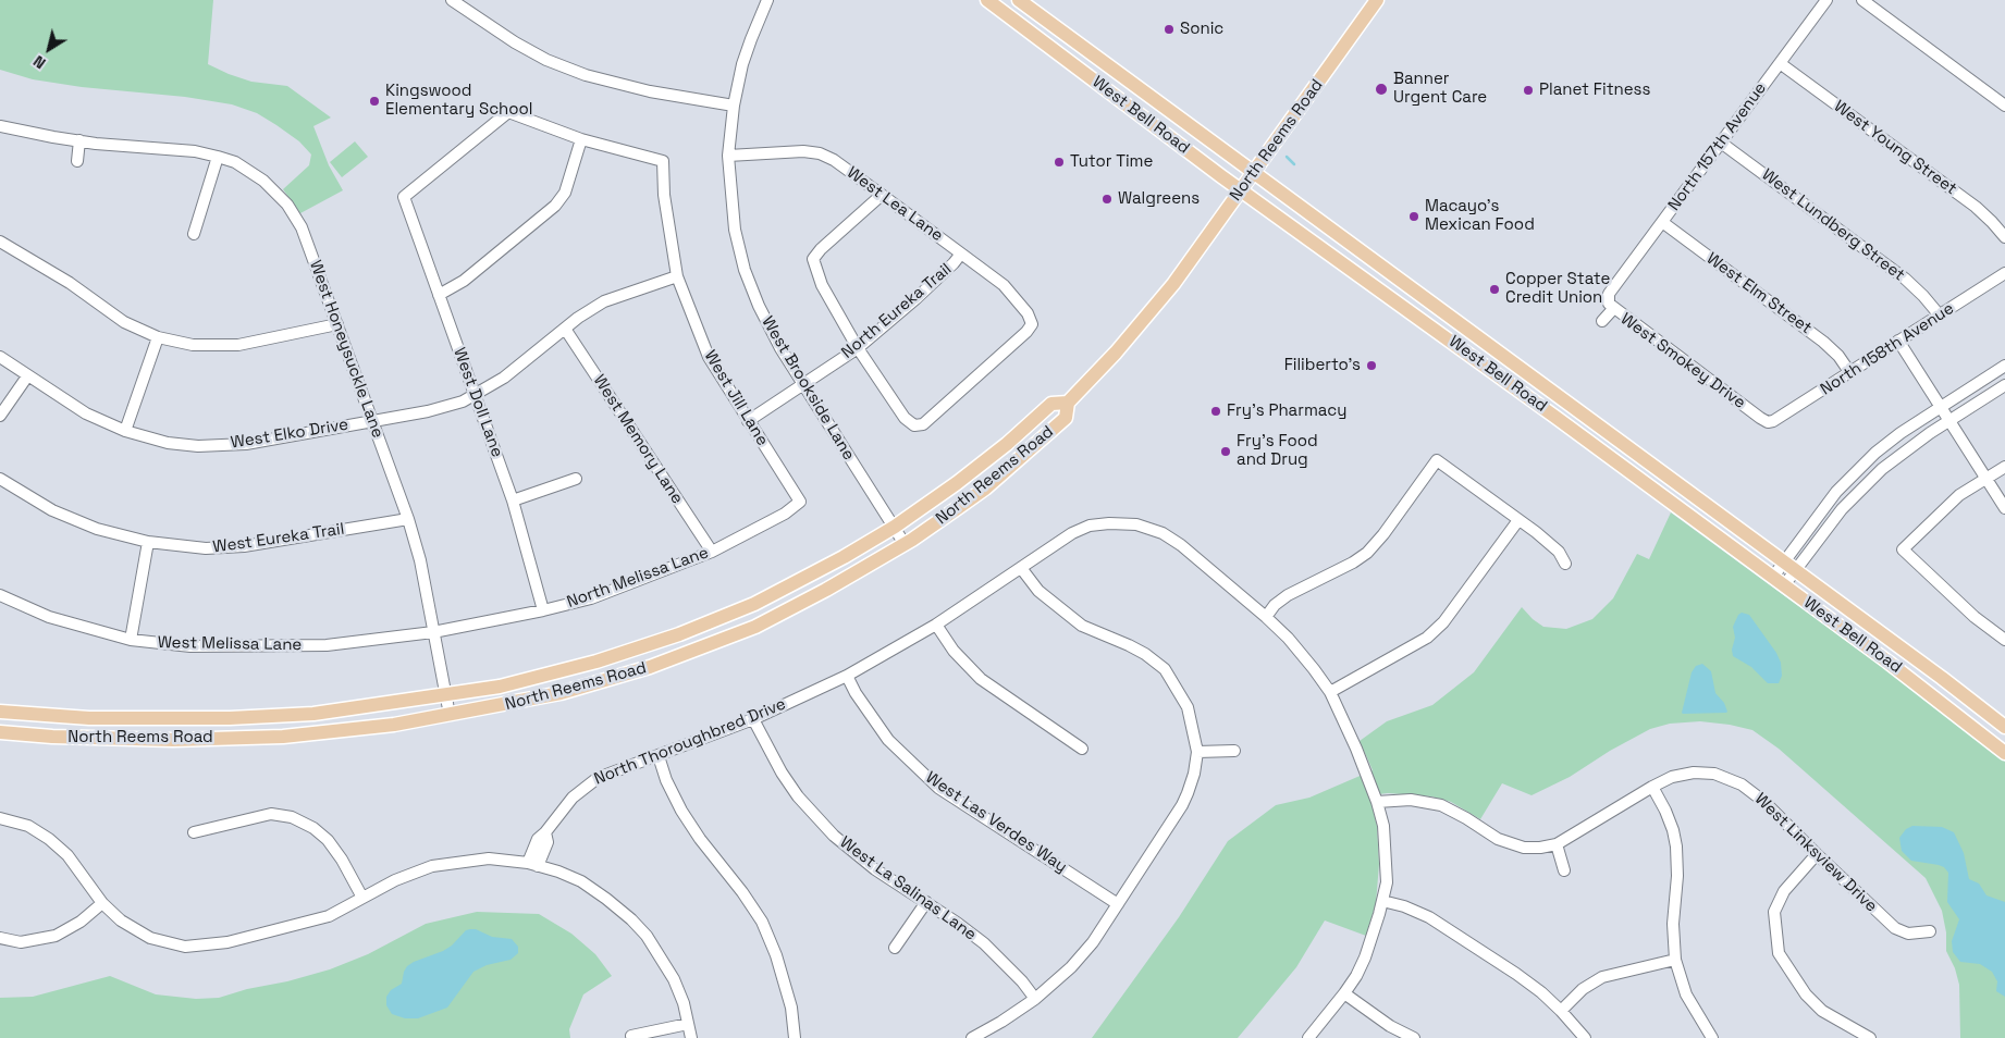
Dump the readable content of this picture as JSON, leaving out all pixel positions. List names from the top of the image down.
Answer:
{
  "streets": {
    "main road": ["West Bell Road", "North Reems Road"],
    "street": [
      "North 157th Avenue",
      "West Young Street",
      "West Lea Lane",
      "West Lundberg Street",
      "West Elm Street",
      "North Eureka Trail",
      "West Honeysuckle Lane",
      "North 158th Avenue",
      "West Smokey Drive",
      "West Brookside Lane",
      "West Jill Lane",
      "West Doll Lane",
      "West Elko Drive",
      "West Memory Lane",
      "West Eureka Trail",
      "North Melissa Lane",
      "West Melissa Lane",
      "North Thoroughbred Drive",
      "West Las Verdes Way",
      "West Linksview Drive",
      "West La Salinas Lane"
    ]
  },
  "crossings": [
    ["West Bell Road", "North Reems Road"],
    ["North Reems Road", "West Honeysuckle Lane"],
    ["North Reems Road", "West Brookside Lane"],
    ["North 157th Avenue", "West Young Street"],
    ["North 157th Avenue", "West Lundberg Street"],
    ["North 157th Avenue", "West Elm Street"],
    ["North 157th Avenue", "West Smokey Drive"],
    ["West Lea Lane", "North Eureka Trail"],
    ["West Lea Lane", "West Brookside Lane"],
    ["West Lundberg Street", "North 158th Avenue"],
    ["West Elm Street", "North 158th Avenue"],
    ["North Eureka Trail", "West Brookside Lane"],
    ["North Eureka Trail", "West Jill Lane"],
    ["West Honeysuckle Lane", "West Elko Drive"],
    ["West Honeysuckle Lane", "West Eureka Trail"],
    ["West Honeysuckle Lane", "North Melissa Lane"],
    ["West Honeysuckle Lane", "West Melissa Lane"],
    ["North 158th Avenue", "West Smokey Drive"],
    ["West Jill Lane", "West Doll Lane"],
    ["West Jill Lane", "West Elko Drive"],
    ["West Jill Lane", "North Melissa Lane"],
    ["West Doll Lane", "West Elko Drive"],
    ["West Doll Lane", "North Melissa Lane"],
    ["West Elko Drive", "West Memory Lane"],
    ["West Memory Lane", "North Melissa Lane"],
    ["North Melissa Lane", "West Melissa Lane"],
    ["North Thoroughbred Drive", "West Las Verdes Way"],
    ["North Thoroughbred Drive", "West Linksview Drive"],
    ["North Thoroughbred Drive", "West La Salinas Lane"]
  ],
  "places": [
    "Sonic",
    "Banner Urgent Care",
    "Planet Fitness",
    "Kingswood Elementary School",
    "Tutor Time",
    "Walgreens",
    "Macayo's Mexican Food",
    "Copper State Credit Union",
    "Filiberto's",
    "Fry's Pharmacy",
    "Fry's Food and Drug"
  ],
  "north": "bottom left"
}
